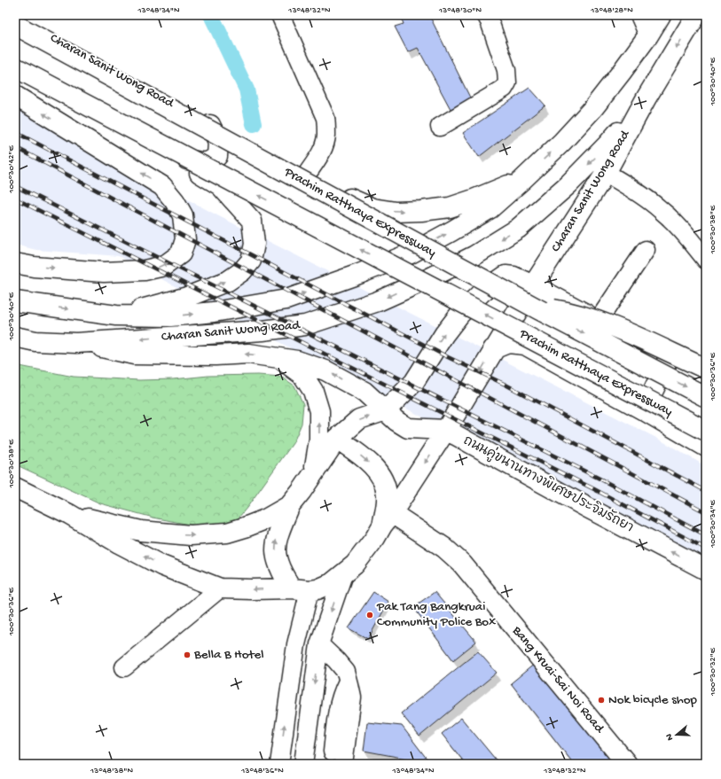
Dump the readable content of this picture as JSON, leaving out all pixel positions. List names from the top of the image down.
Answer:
{
  "streets": {
    "main road": [
      "Charan Sanit Wong Road",
      "Prachim Ratthaya Expressway",
      "ถนนคู่ขนานทางพิเศษประจิมรัถยา",
      "Bang Kruai-Sai Noi Road"
    ]
  },
  "crossings": [
    ["Charan Sanit Wong Road", "ถนนคู่ขนานทางพิเศษประจิมรัถยา"],
    ["Charan Sanit Wong Road", "Bang Kruai-Sai Noi Road"]
  ],
  "places": ["Pak Tang Bangkruai Community Police Box", "Bella B Hotel", "Nok bicycle shop"],
  "north": "left",
  "coordinates": [
    "13°48'34\"N",
    "13°48'32\"N",
    "13°48'30\"N",
    "13°48'28\"N",
    "100°30'40\"E",
    "100°30'42\"E",
    "100°30'38\"E",
    "100°30'36\"E",
    "100°30'34\"E",
    "100°30'32\"E",
    "13°48'38\"N",
    "13°48'36\"N"
  ]
}
